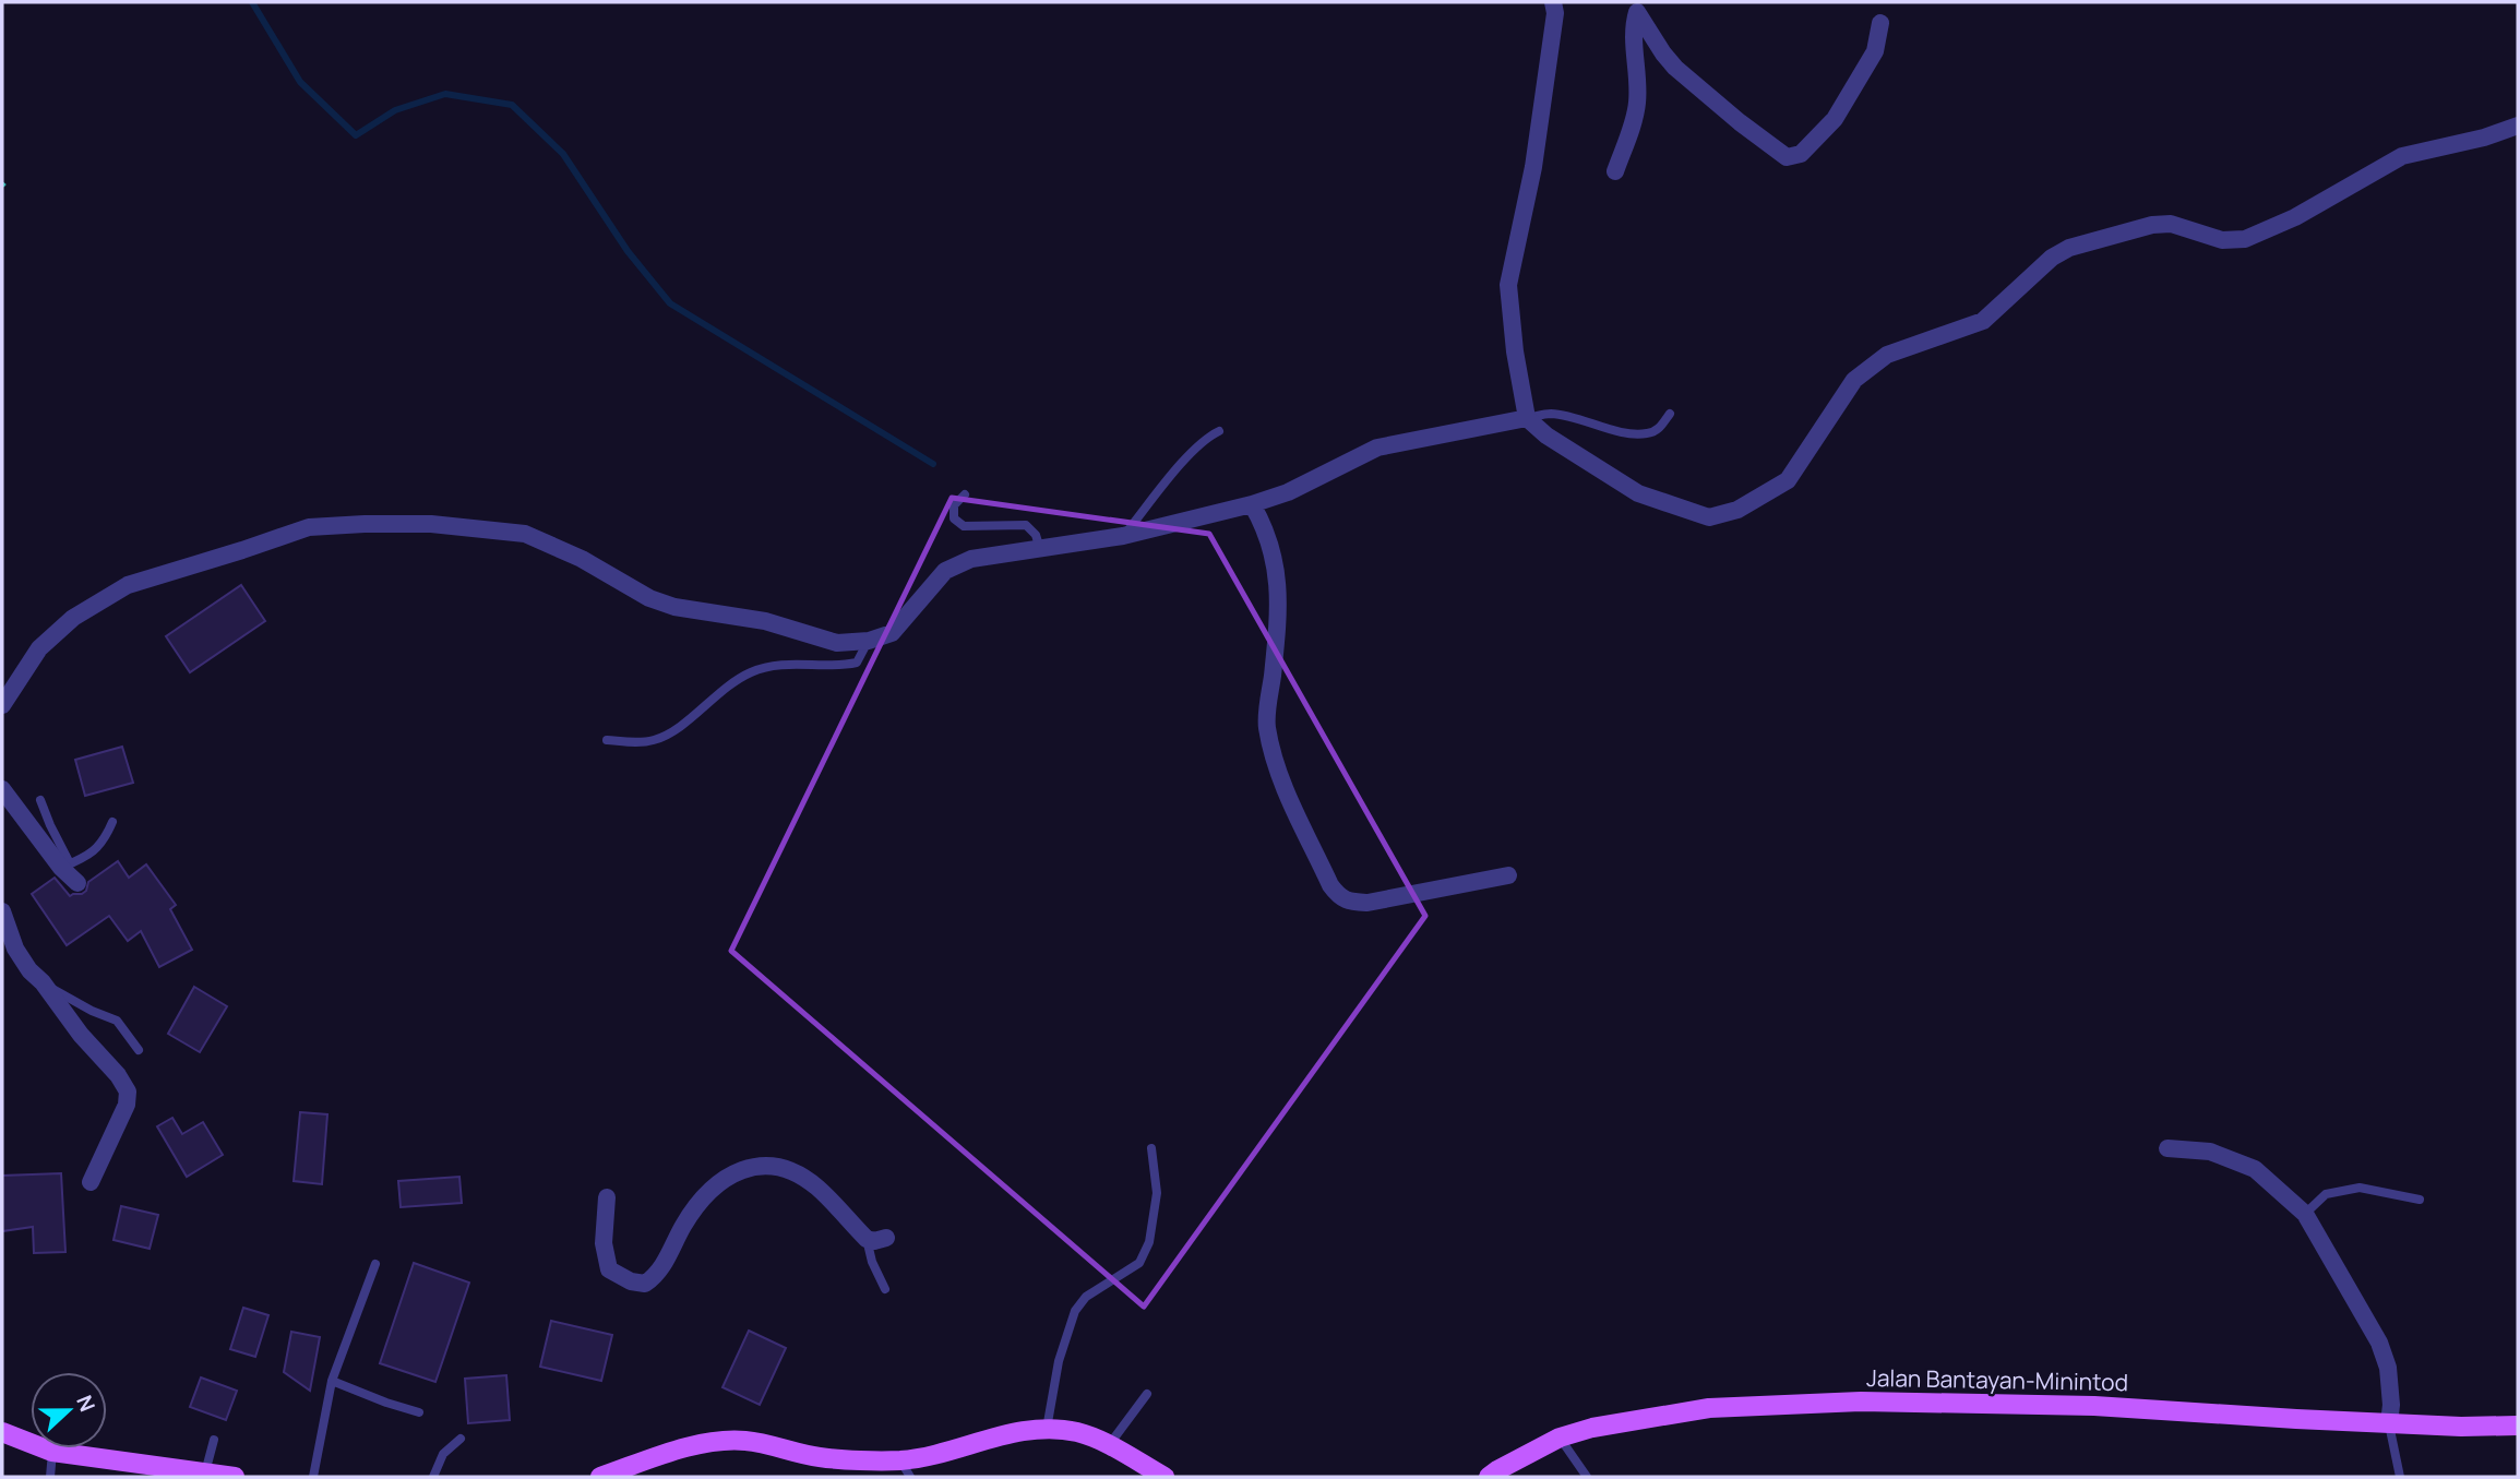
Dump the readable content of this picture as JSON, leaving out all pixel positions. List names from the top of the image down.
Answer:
{
  "streets": {
    "main road": ["Jalan Bantayan-Minintod"]
  },
  "north": "right"
}
